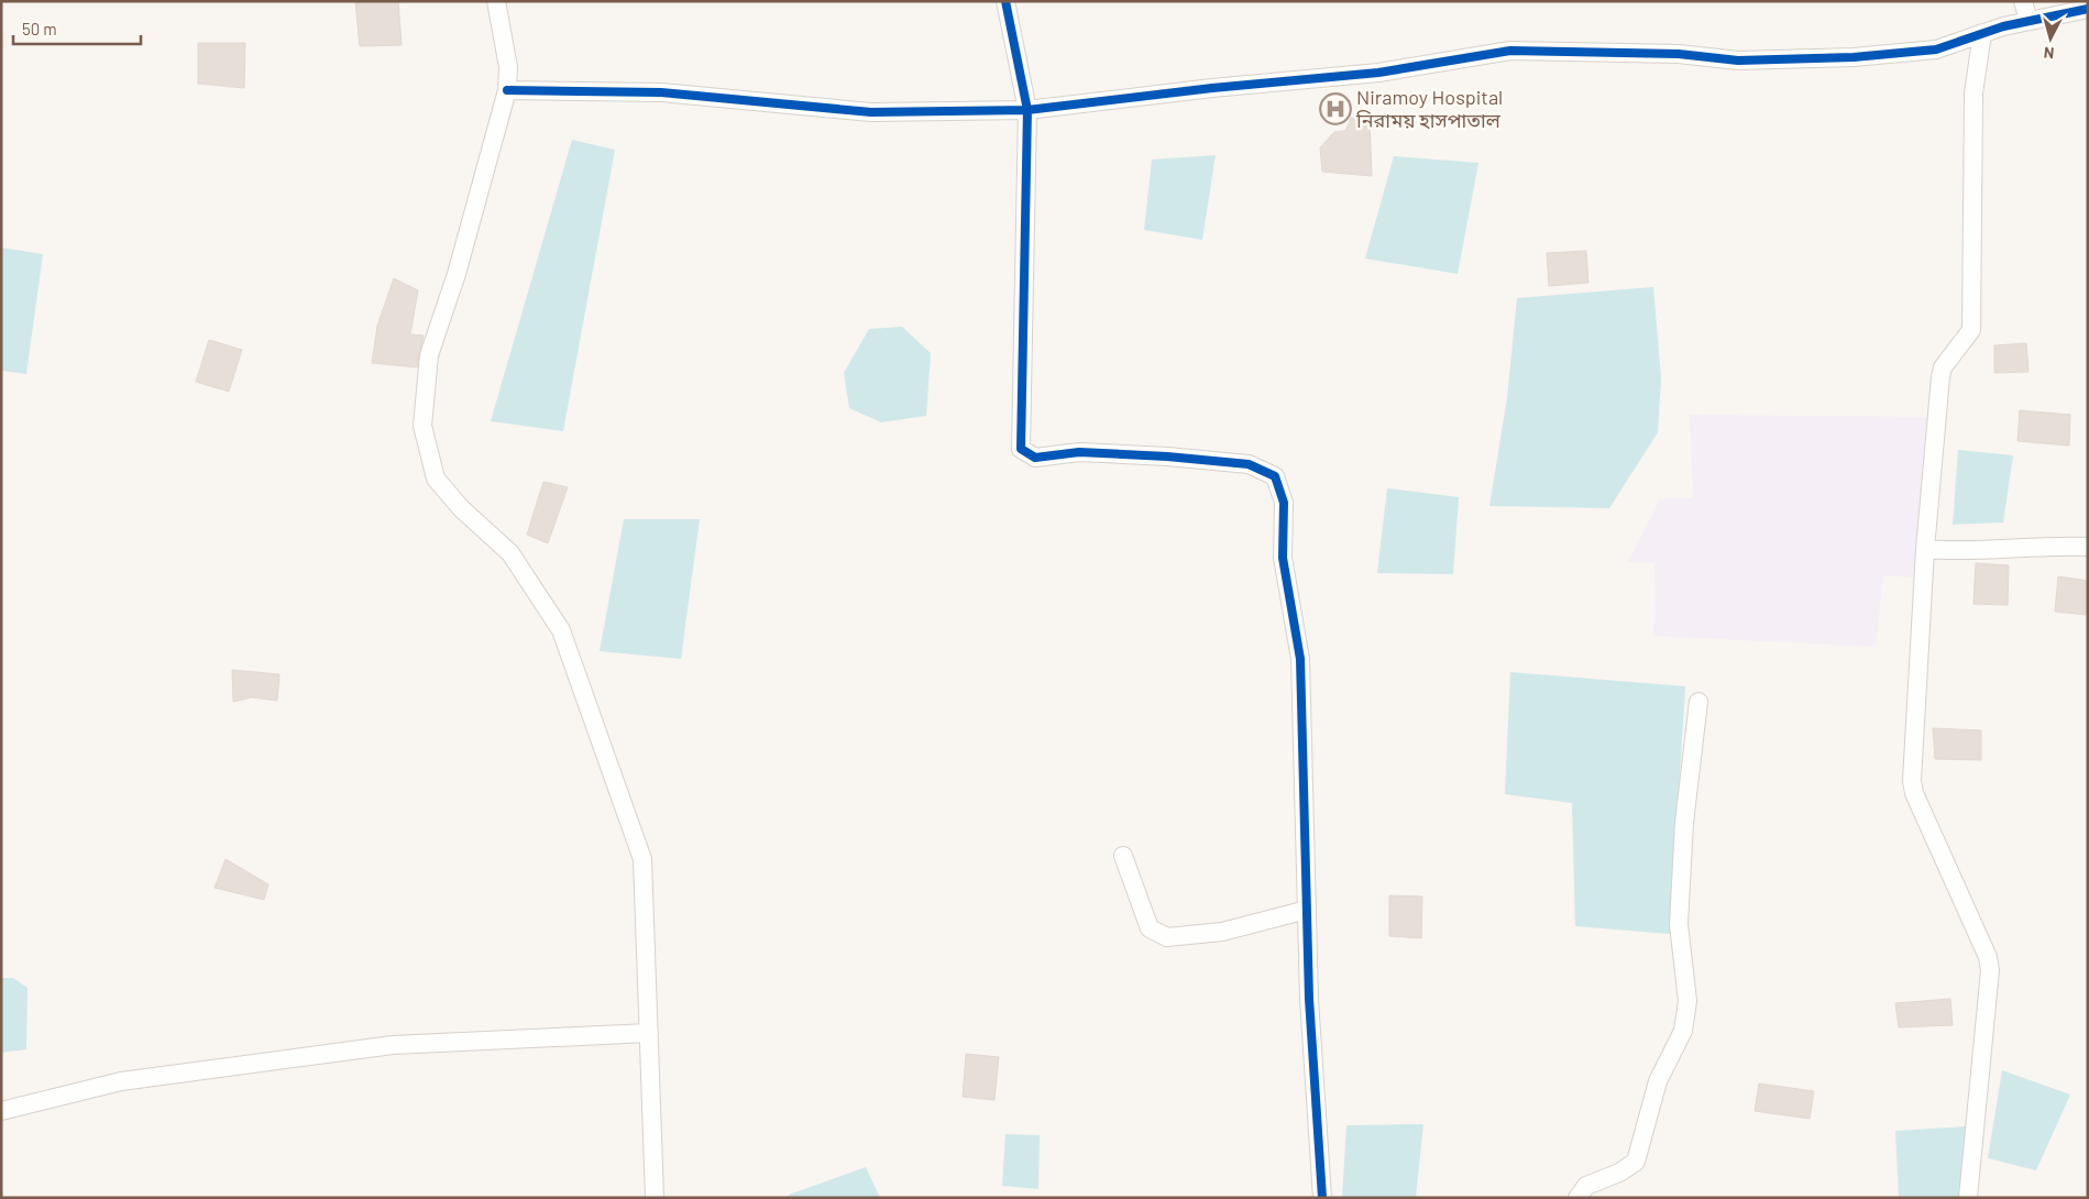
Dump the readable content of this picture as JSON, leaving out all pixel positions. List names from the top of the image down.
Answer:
{
  "places": {
    "hospital": ["Niramoy Hospital নিরাময় হাসপাতাল"]
  },
  "scale_bar": "50 m",
  "north": "bottom"
}
